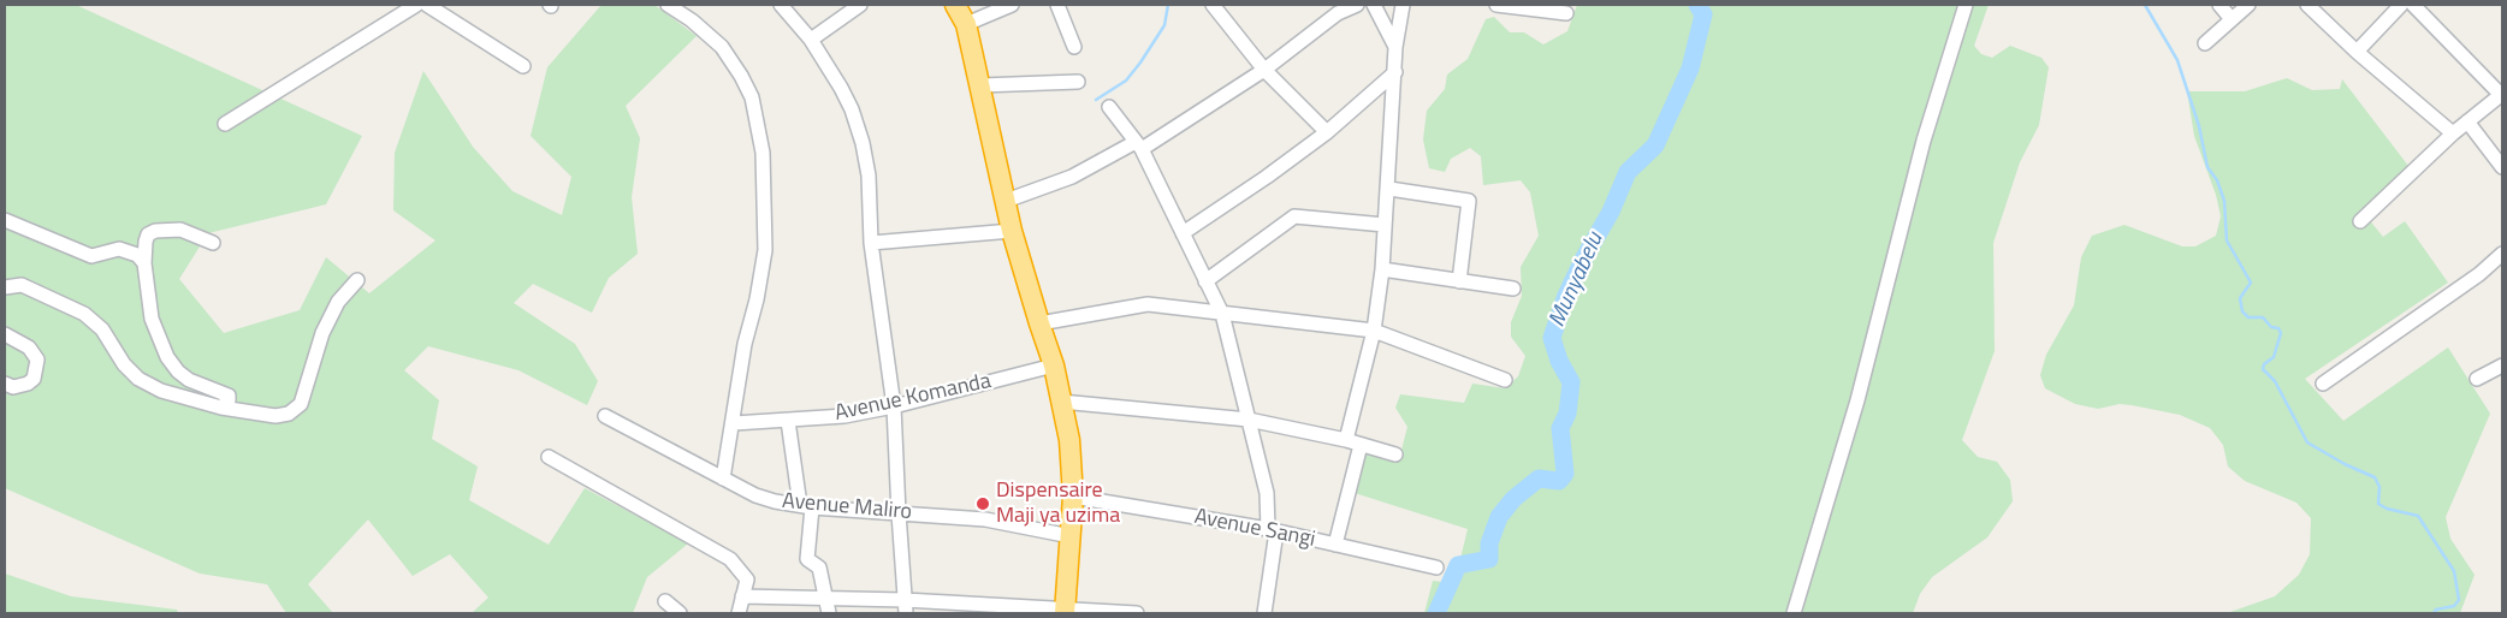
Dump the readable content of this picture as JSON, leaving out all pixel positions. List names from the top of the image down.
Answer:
{
  "streets": {
    "street": ["Avenue Komanda", "Avenue Maliro", "Avenue Sangi"]
  },
  "water": ["Munyabelu"],
  "places": ["Dispensaire Maji ya uzima"]
}
